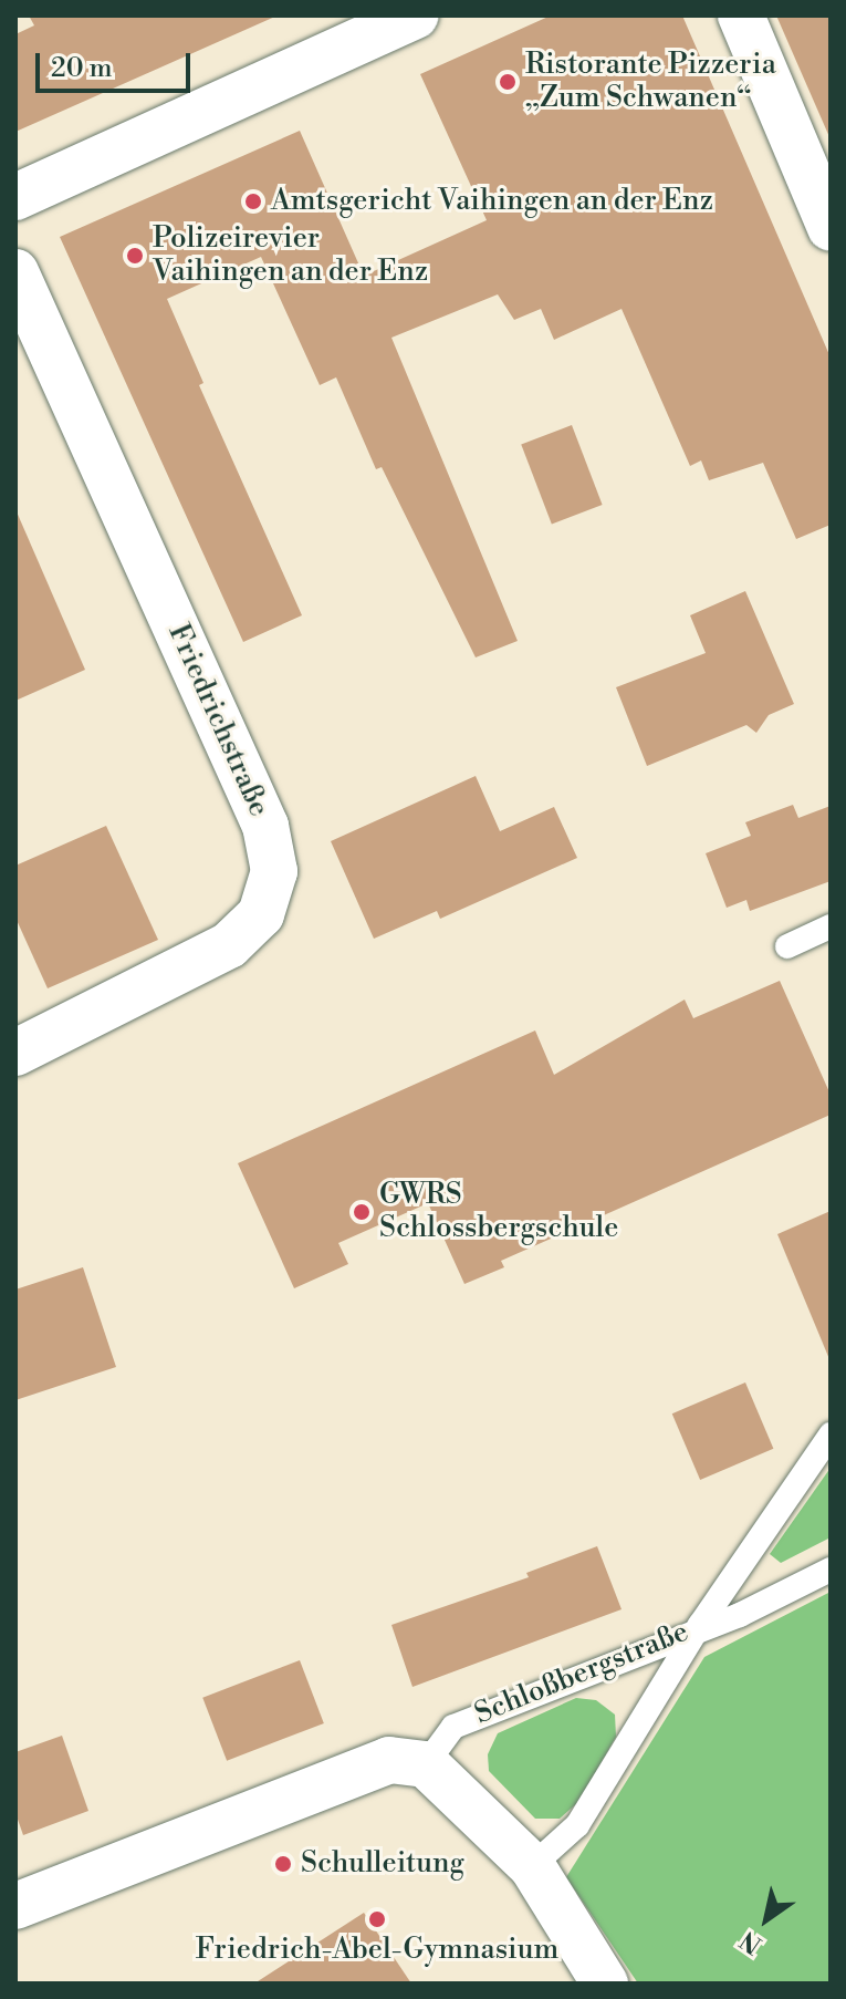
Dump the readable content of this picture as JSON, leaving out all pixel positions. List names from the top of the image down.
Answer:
{
  "streets": {
    "street": ["Friedrichstraße"],
    "lane": ["Schloßbergstraße"]
  },
  "places": [
    "Ristorante Pizzeria „Zum Schwanen“",
    "Amtsgericht Vaihingen an der Enz",
    "Polizeirevier Vaihingen an der Enz",
    "GWRS Schlossbergschule",
    "Schulleitung",
    "Friedrich-Abel-Gymnasium"
  ],
  "scale_bar": "20 m",
  "north": "bottom left"
}
